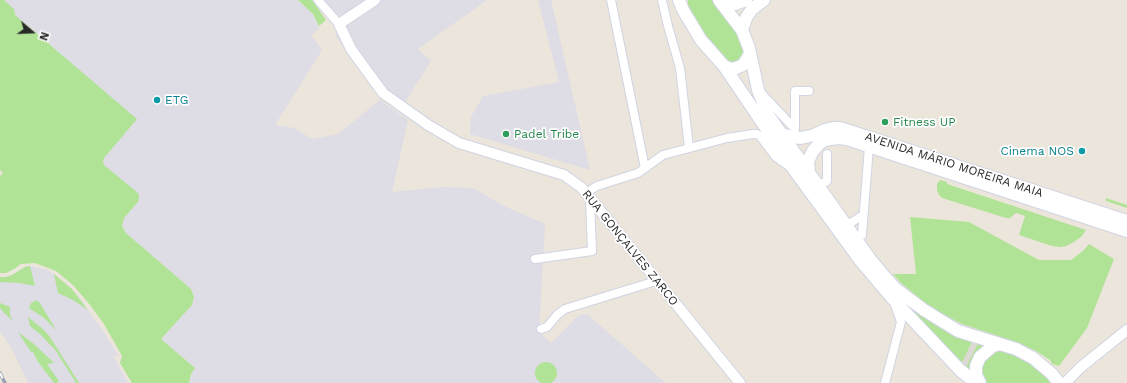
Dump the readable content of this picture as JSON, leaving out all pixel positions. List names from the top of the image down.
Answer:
{
  "streets": {
    "main road": ["AVENIDA MÁRIO MOREIRA MAIA"],
    "street": ["RUA GONÇALVES ZARCO"]
  },
  "places": [
    "ETG",
    "Fitness UP",
    "Padel Tribe",
    "Cinema NOS"
  ],
  "north": "right"
}
